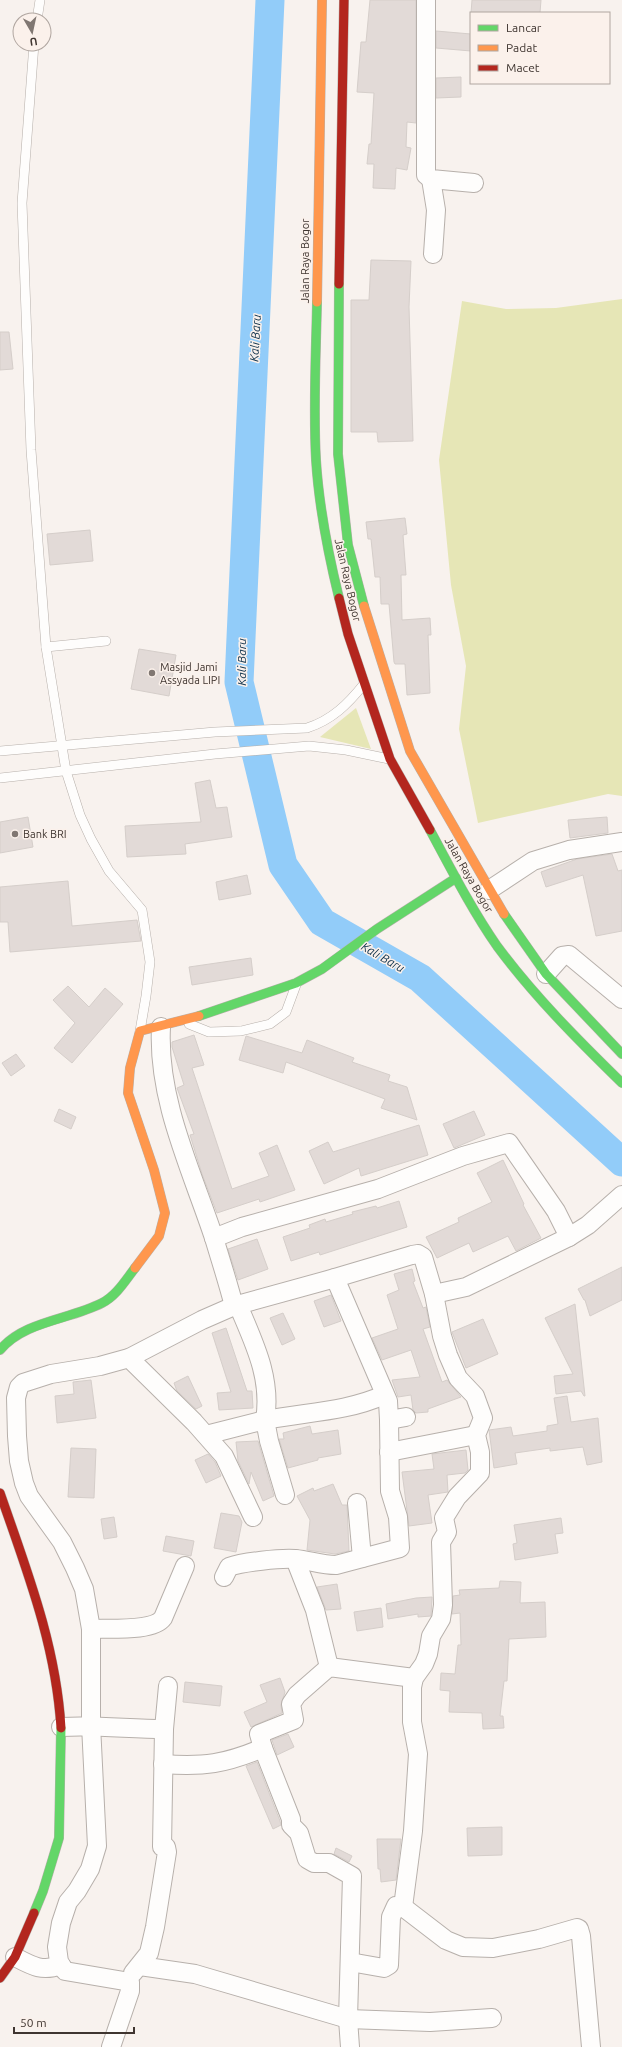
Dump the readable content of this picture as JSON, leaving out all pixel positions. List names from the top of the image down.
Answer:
{
  "streets": {
    "main road": ["Jalan Raya Bogor"]
  },
  "water": ["Kali Baru"],
  "places": ["Masjid Jami Assyada LIPI", "Bank BRI"],
  "legend": ["Lancar", "Padat", "Macet"],
  "scale_bar": "50 m",
  "north": "bottom"
}
